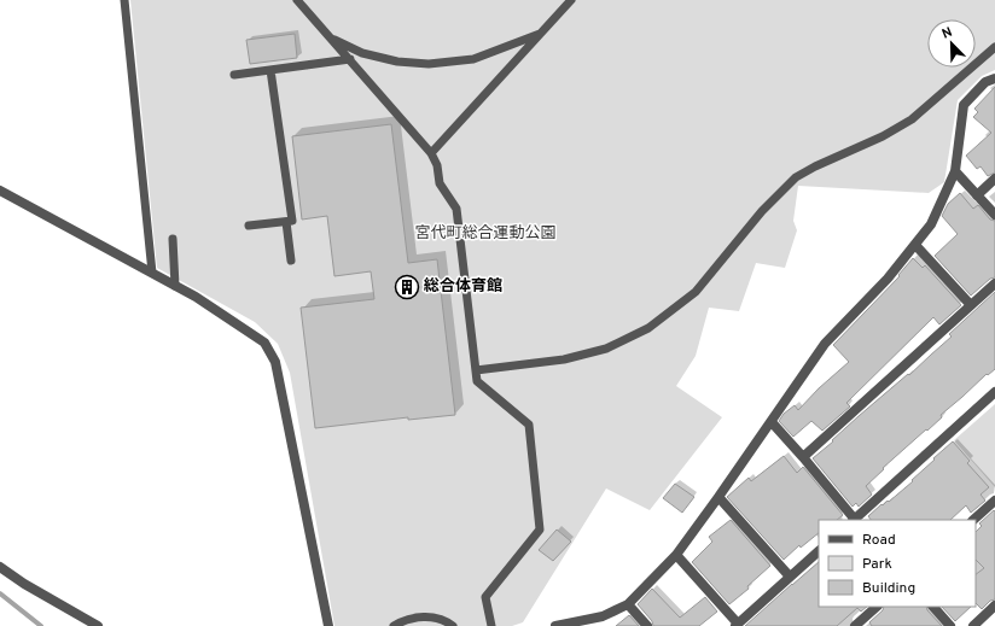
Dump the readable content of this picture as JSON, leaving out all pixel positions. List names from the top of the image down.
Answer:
{
  "parks": ["宮代町総合運動公園"],
  "places": {
    "building": ["総合体育館"]
  },
  "legend": ["Road", "Park", "Building"],
  "north": "top left"
}
